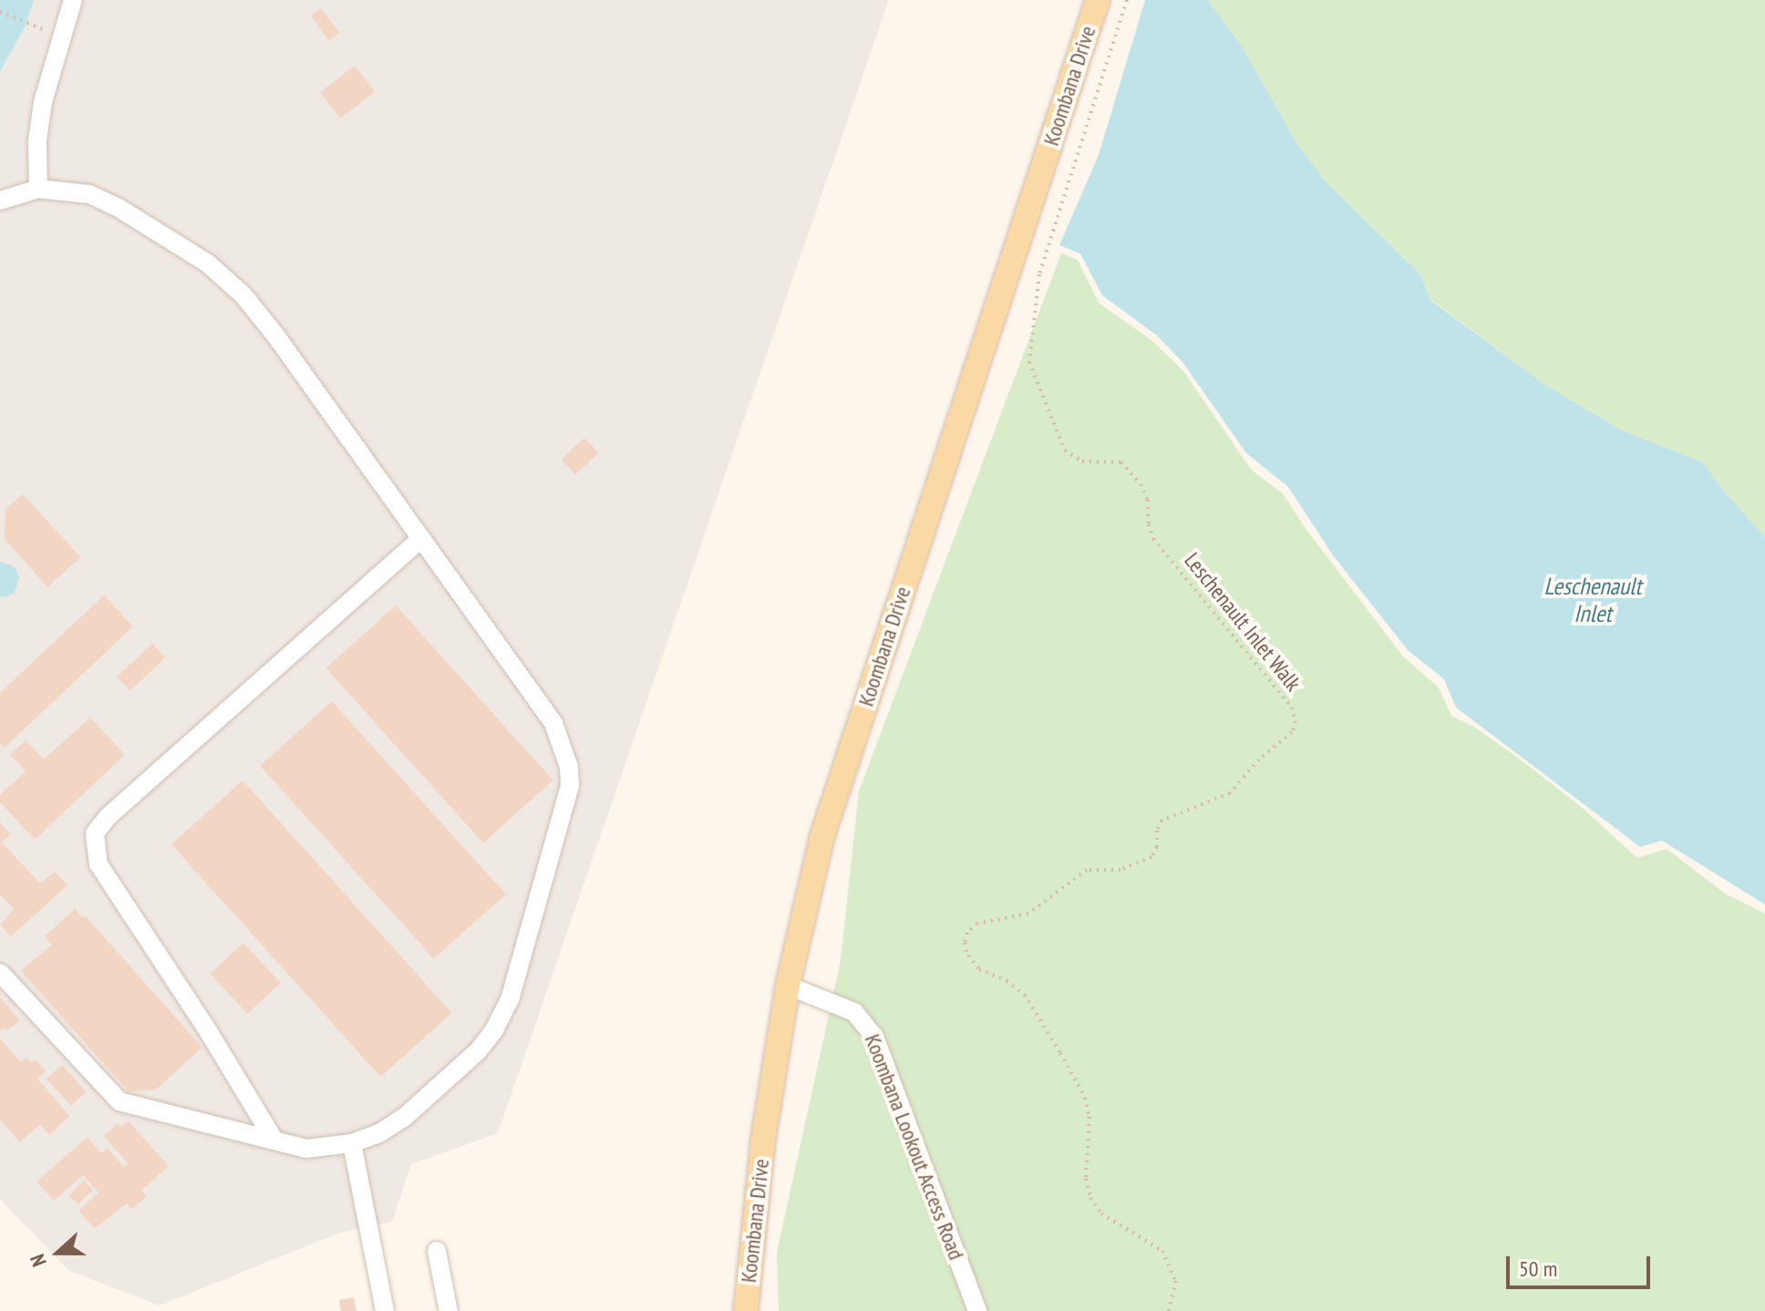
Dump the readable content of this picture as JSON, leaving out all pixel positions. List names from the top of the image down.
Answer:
{
  "streets": {
    "main road": ["Koombana Drive"],
    "street": ["Koombana Lookout Access Road"],
    "path": ["Leschenault Inlet Walk"]
  },
  "crossings": [
    ["Koombana Drive", "Koombana Lookout Access Road"]
  ],
  "water": ["Leschenault Inlet"],
  "scale_bar": "50 m",
  "north": "left"
}
